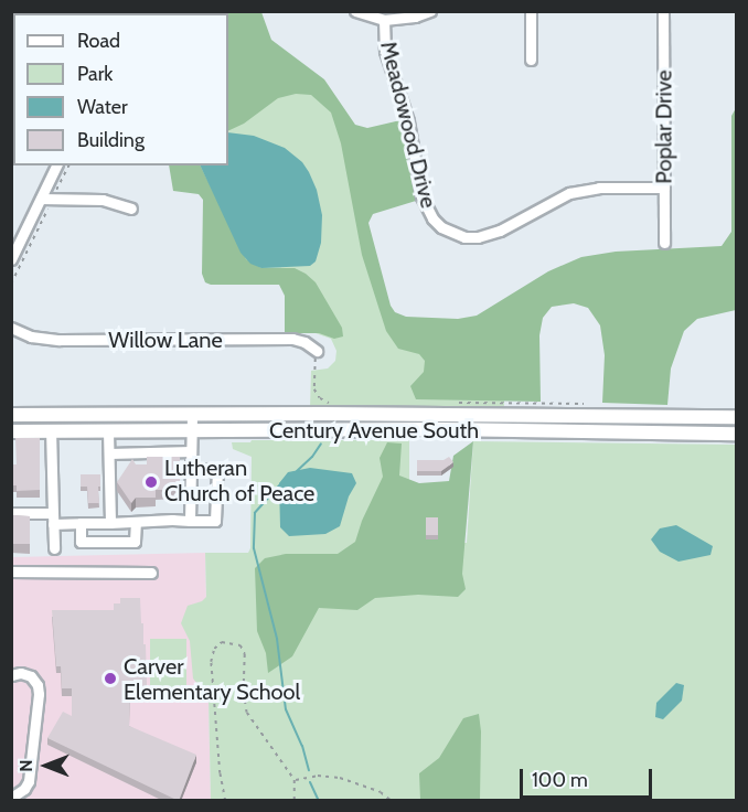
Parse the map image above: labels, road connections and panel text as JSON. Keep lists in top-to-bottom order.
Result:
{
  "streets": {
    "main road": ["Century Avenue South"],
    "street": ["Meadowood Drive", "Poplar Drive", "Willow Lane"]
  },
  "crossings": [
    ["Meadowood Drive", "Poplar Drive"]
  ],
  "places": ["Lutheran Church of Peace", "Carver Elementary School"],
  "legend": [
    "Road",
    "Park",
    "Water",
    "Building"
  ],
  "scale_bar": "100 m",
  "north": "left"
}
